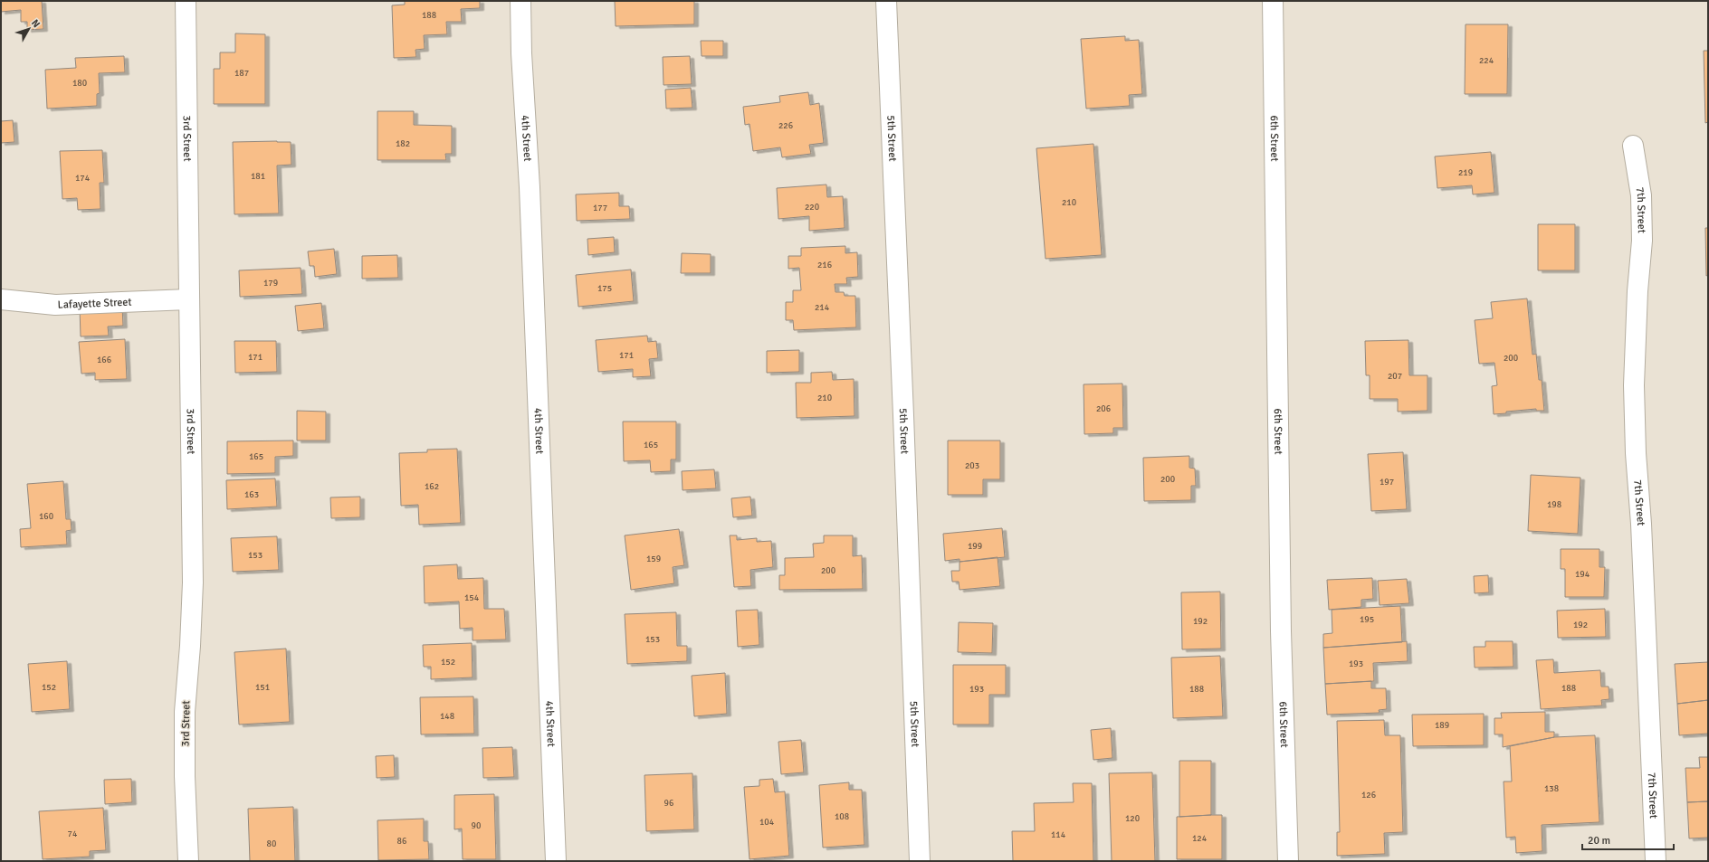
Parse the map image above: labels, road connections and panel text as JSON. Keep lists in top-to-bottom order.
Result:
{
  "streets": {
    "street": [
      "3rd Street",
      "4th Street",
      "5th Street",
      "6th Street",
      "7th Street",
      "Lafayette Street"
    ]
  },
  "crossings": [
    ["3rd Street", "Lafayette Street"]
  ],
  "house_numbers": [
    "188",
    "224",
    "187",
    "180",
    "226",
    "182",
    "219",
    "181",
    "174",
    "210",
    "220",
    "177",
    "216",
    "179",
    "175",
    "214",
    "171",
    "171",
    "200",
    "166",
    "207",
    "210",
    "206",
    "165",
    "165",
    "203",
    "200",
    "197",
    "162",
    "163",
    "198",
    "160",
    "199",
    "153",
    "159",
    "200",
    "194",
    "154",
    "195",
    "192",
    "192",
    "153",
    "152",
    "193",
    "152",
    "151",
    "188",
    "193",
    "188",
    "148",
    "189",
    "138",
    "126",
    "96",
    "108",
    "120",
    "104",
    "90",
    "74",
    "114",
    "124",
    "86",
    "80"
  ],
  "scale_bar": "20 m",
  "north": "top right"
}
